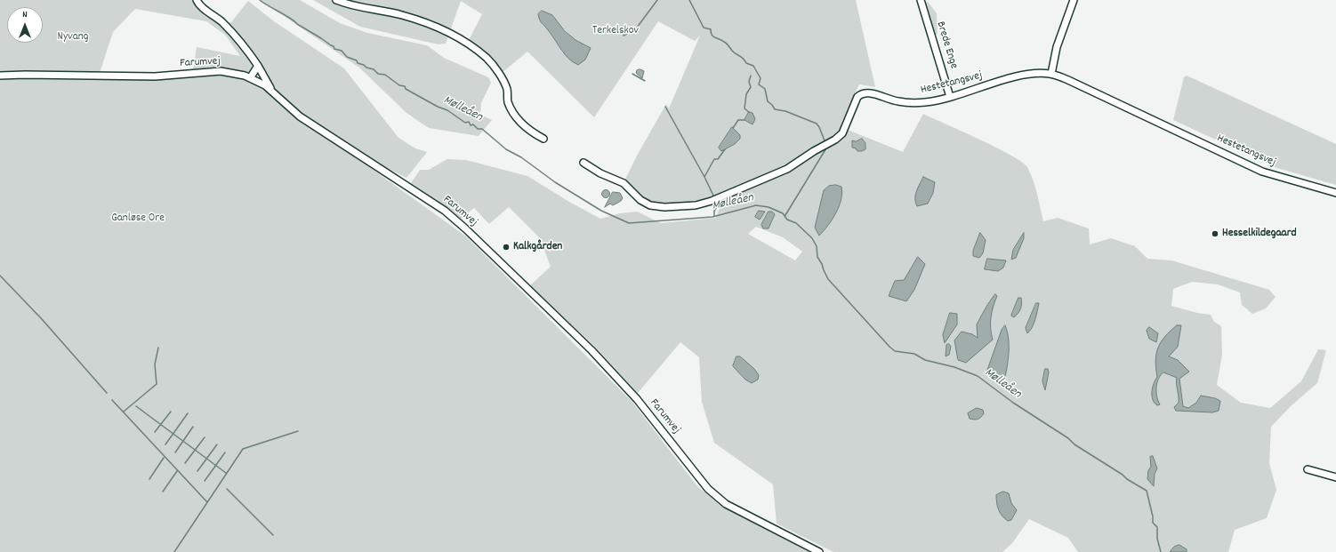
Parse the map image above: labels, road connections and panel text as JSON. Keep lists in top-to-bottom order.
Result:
{
  "streets": {
    "street": ["Brede Enge", "Farumvej", "Hestetangsvej"]
  },
  "crossings": [
    ["Brede Enge", "Hestetangsvej"]
  ],
  "water": ["Mølleåen"],
  "parks": ["Terkelskov", "Nyvang", "Ganløse Ore"],
  "places": ["Hesselkildegaard", "Kalkgården"],
  "north": "top"
}
